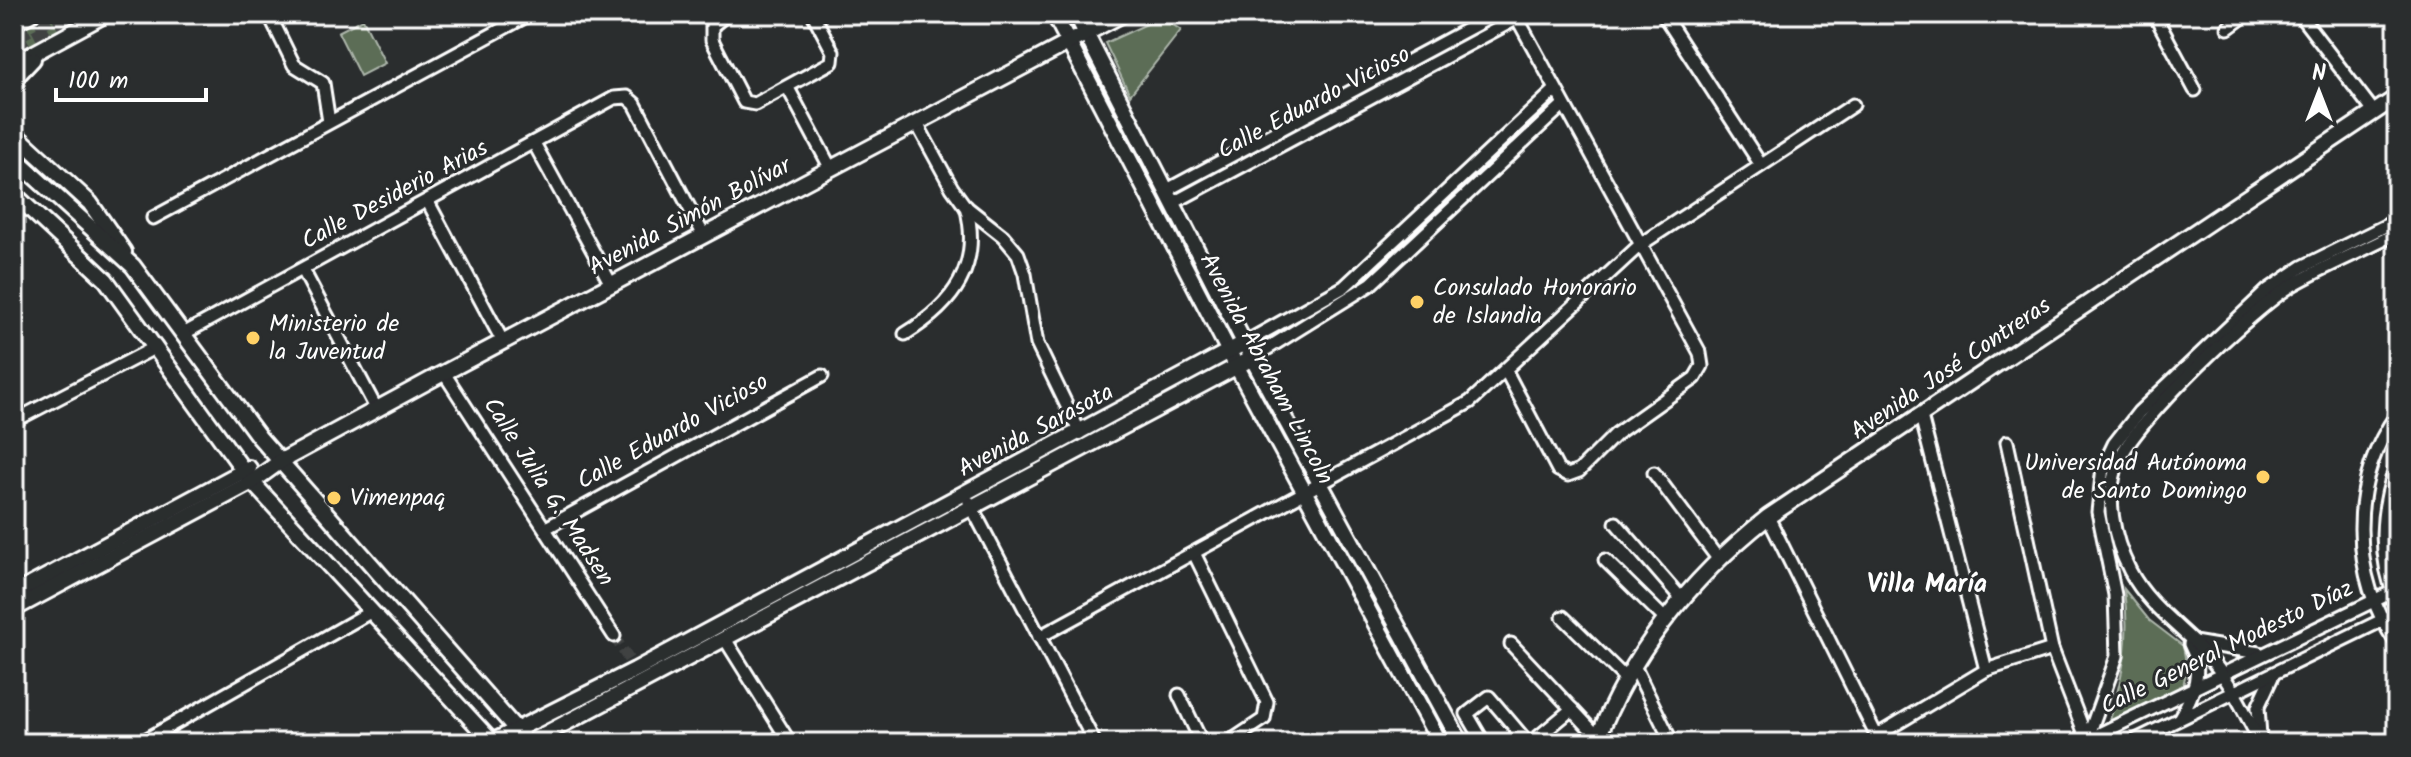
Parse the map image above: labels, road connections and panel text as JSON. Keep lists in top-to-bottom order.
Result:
{
  "streets": {
    "main road": [
      "Avenida Simón Bolívar",
      "Avenida Abraham Lincoln",
      "Avenida José Contreras",
      "Avenida Sarasota"
    ],
    "street": [
      "Calle Eduardo Vicioso",
      "Calle Desiderio Arias",
      "Calle Julia G. Madsen",
      "Calle General Modesto Díaz"
    ]
  },
  "crossings": [
    ["Calle Eduardo Vicioso", "Avenida Abraham Lincoln"],
    ["Calle Eduardo Vicioso", "Calle Julia G. Madsen"],
    ["Calle Desiderio Arias", "Avenida Simón Bolívar"],
    ["Avenida Simón Bolívar", "Avenida Abraham Lincoln"],
    ["Avenida Simón Bolívar", "Calle Julia G. Madsen"],
    ["Avenida Abraham Lincoln", "Avenida Sarasota"]
  ],
  "districts": ["Villa María"],
  "places": [
    "Consulado Honorario de Islandia",
    "Ministerio de la Juventud",
    "Universidad Autónoma de Santo Domingo",
    "Vimenpaq"
  ],
  "scale_bar": "100 m",
  "north": "top"
}
